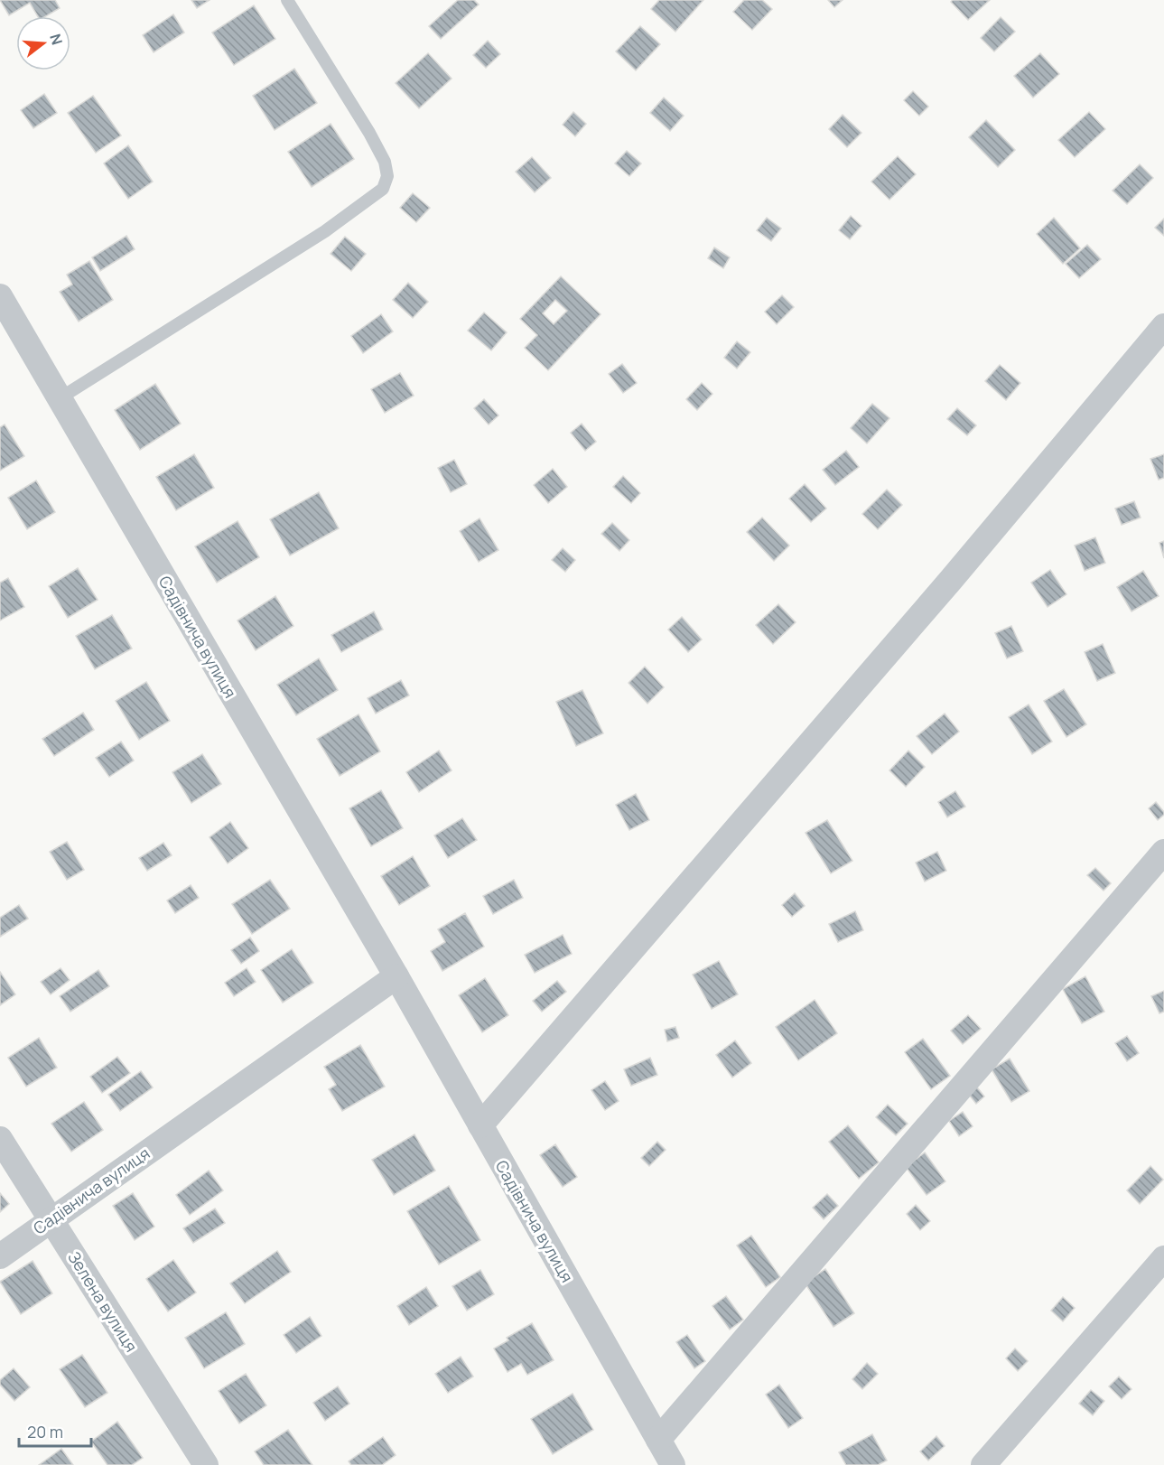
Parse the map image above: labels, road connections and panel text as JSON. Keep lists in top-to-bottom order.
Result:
{
  "streets": {
    "street": ["Садівнича вулиця", "Зелена вулиця"]
  },
  "crossings": [
    ["Садівнича вулиця", "Зелена вулиця"]
  ],
  "scale_bar": "20 m",
  "north": "right"
}
